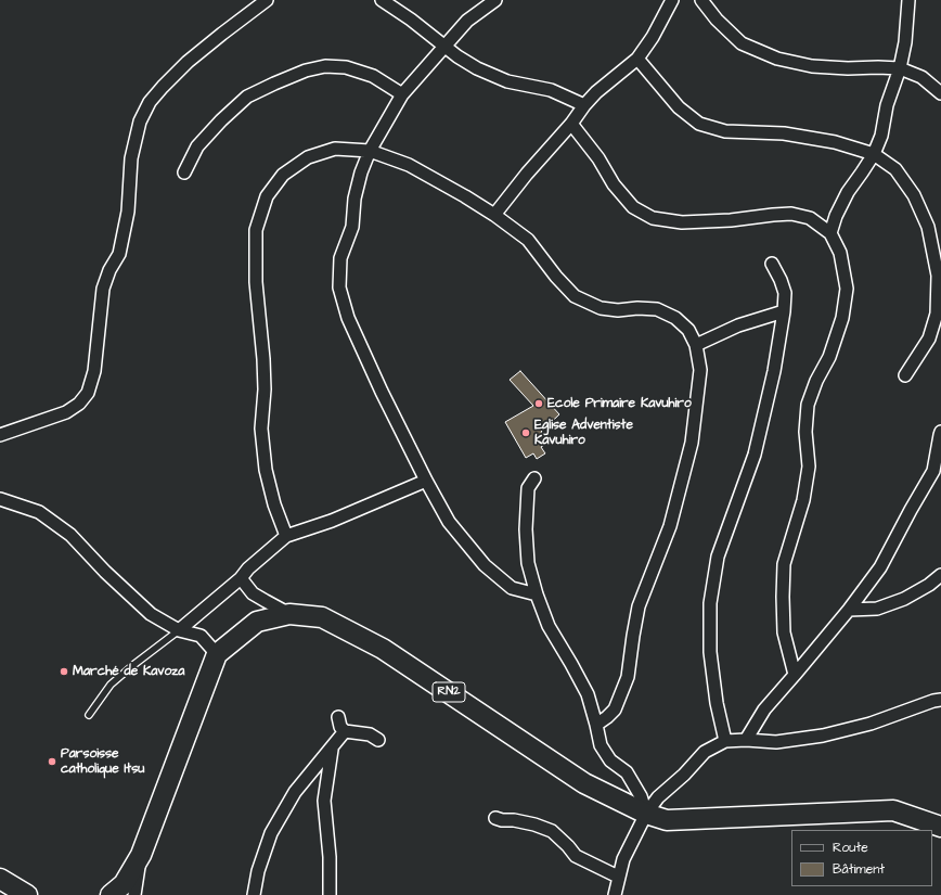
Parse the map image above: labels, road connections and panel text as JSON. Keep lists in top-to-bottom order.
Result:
{
  "streets": {
    "highway": ["RN2"]
  },
  "places": [
    "Ecole Primaire Kavuhiro",
    "Eglise Adventiste Kavuhiro",
    "Marché de Kavoza",
    "Parsoisse catholique Itsu"
  ],
  "legend": ["Route", "Bâtiment"]
}
